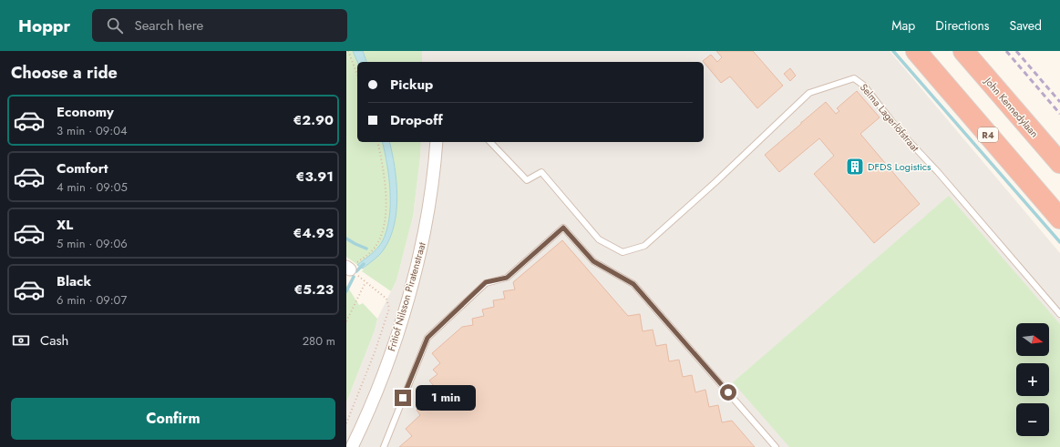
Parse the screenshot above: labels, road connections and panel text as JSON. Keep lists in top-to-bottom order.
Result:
{
  "streets": {
    "highway": ["John Kennedylaan", "R4"],
    "street": ["Fritiof Nilsson Piratenstraat"],
    "lane": ["Selma Lagerlöfstraat"]
  },
  "places": {
    "building": ["DFDS Logistics"]
  },
  "north": "right",
  "page": {
    "header": "Hoppr",
    "search": "Search here",
    "nav": ["Map", "Directions", "Saved"],
    "heading": "Choose a ride",
    "banner": ["Pickup", "Drop-off"],
    "list": [
      {
        "name": "Economy",
        "note": "3 min · 09:04",
        "value": "€2.90"
      },
      {
        "name": "Comfort",
        "note": "4 min · 09:05",
        "value": "€3.91"
      },
      {
        "name": "XL",
        "note": "5 min · 09:06",
        "value": "€4.93"
      },
      {
        "name": "Black",
        "note": "6 min · 09:07",
        "value": "€5.23"
      }
    ],
    "pay": ["Cash", "280 m"],
    "map_buttons": ["+", "−"],
    "bubble": "1 min",
    "buttons": "Confirm"
  }
}
